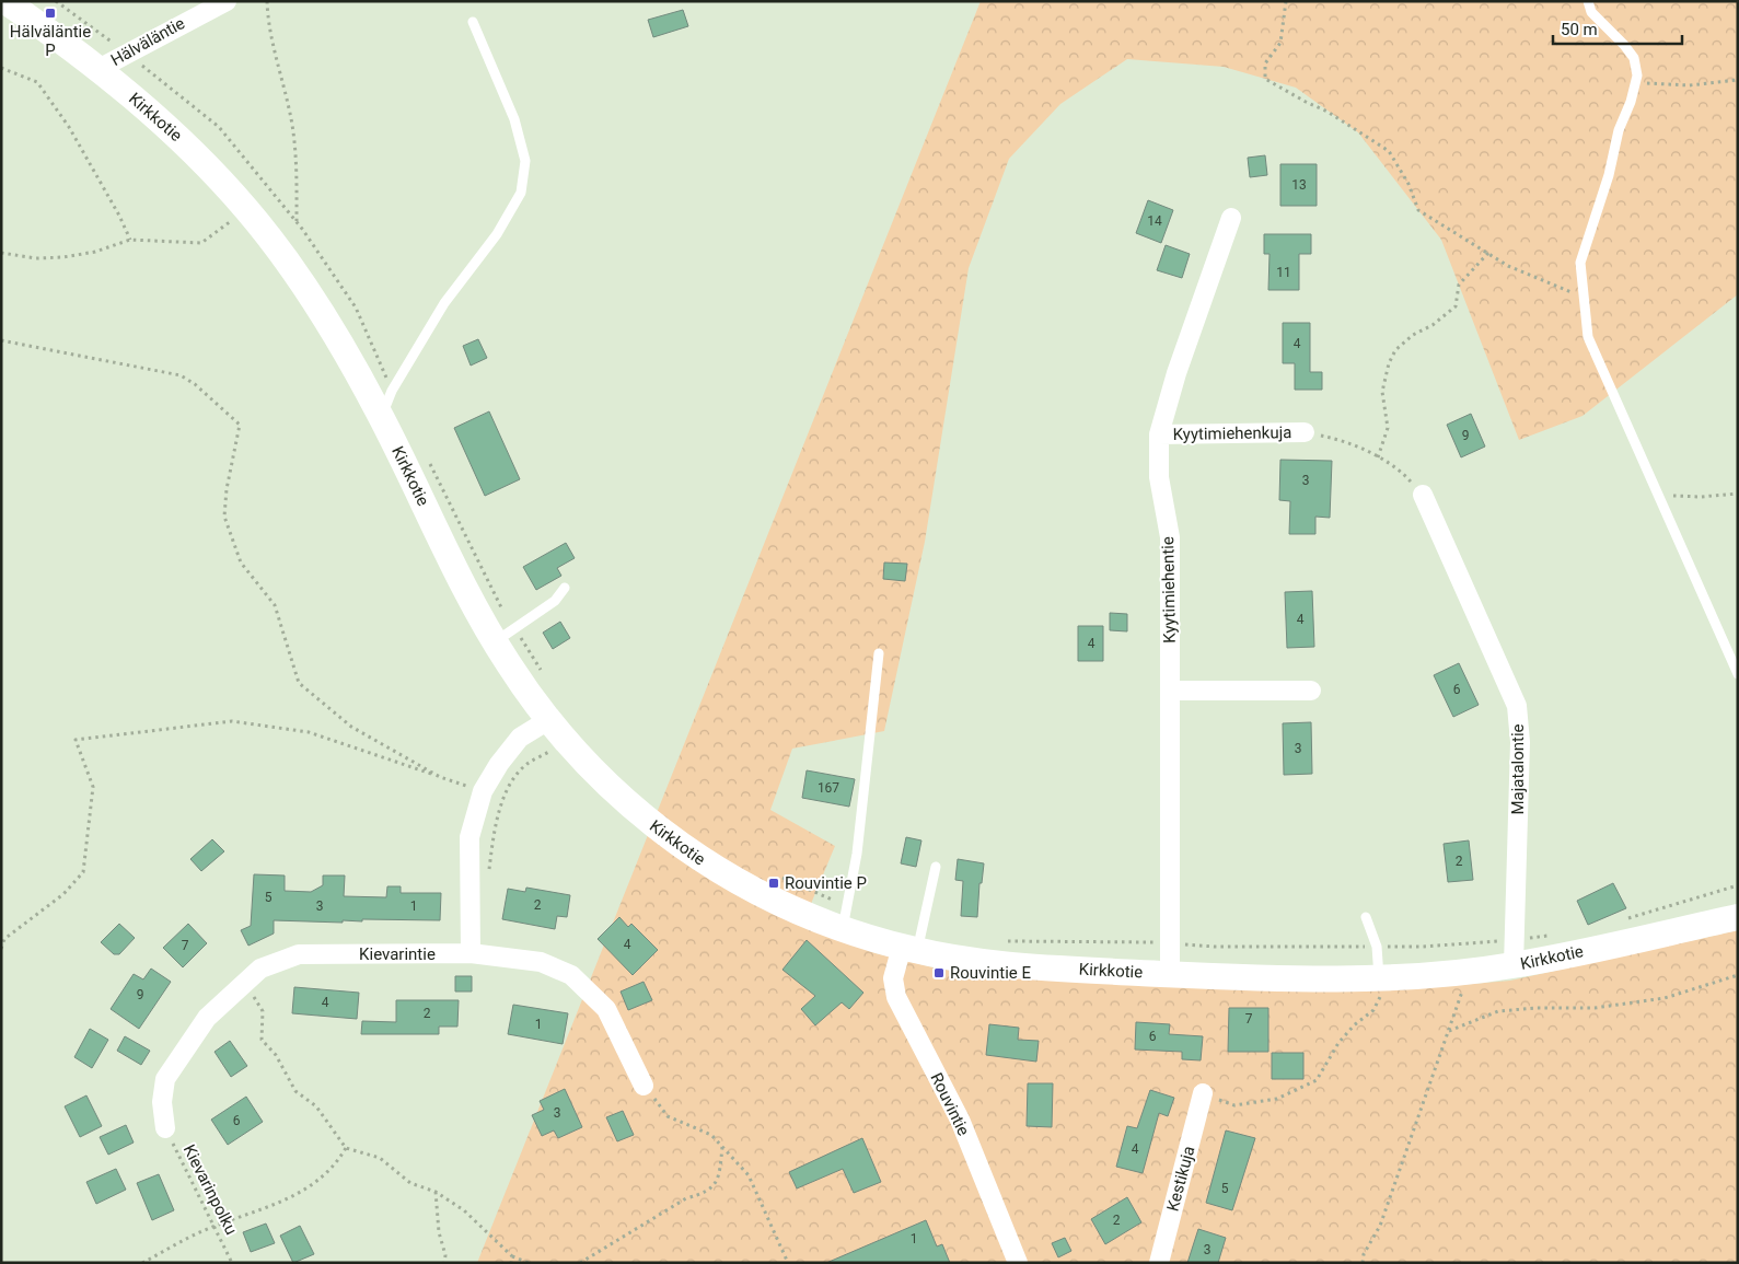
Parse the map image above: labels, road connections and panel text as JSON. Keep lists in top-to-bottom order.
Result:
{
  "streets": {
    "street": [
      "Hälväläntie",
      "Kirkkotie",
      "Kyytimiehenkuja",
      "Kyytimiehentie",
      "Majatalontie",
      "Kievarintie",
      "Rouvintie",
      "Kestikuja"
    ],
    "path": ["Kievarinpolku"]
  },
  "crossings": [
    ["Hälväläntie", "Kirkkotie"],
    ["Kirkkotie", "Kyytimiehentie"],
    ["Kirkkotie", "Majatalontie"],
    ["Kirkkotie", "Rouvintie"],
    ["Kyytimiehenkuja", "Kyytimiehentie"],
    ["Kievarintie", "Kievarinpolku"]
  ],
  "places": {
    "transit": ["Hälväläntie P", "Rouvintie P", "Rouvintie E"]
  },
  "house_numbers": [
    "13",
    "14",
    "11",
    "4",
    "9",
    "3",
    "4",
    "4",
    "6",
    "3",
    "167",
    "2",
    "5",
    "2",
    "3",
    "1",
    "4",
    "7",
    "9",
    "4",
    "2",
    "7",
    "1",
    "6",
    "3",
    "6",
    "4",
    "5",
    "2",
    "1",
    "3"
  ],
  "scale_bar": "50 m"
}
